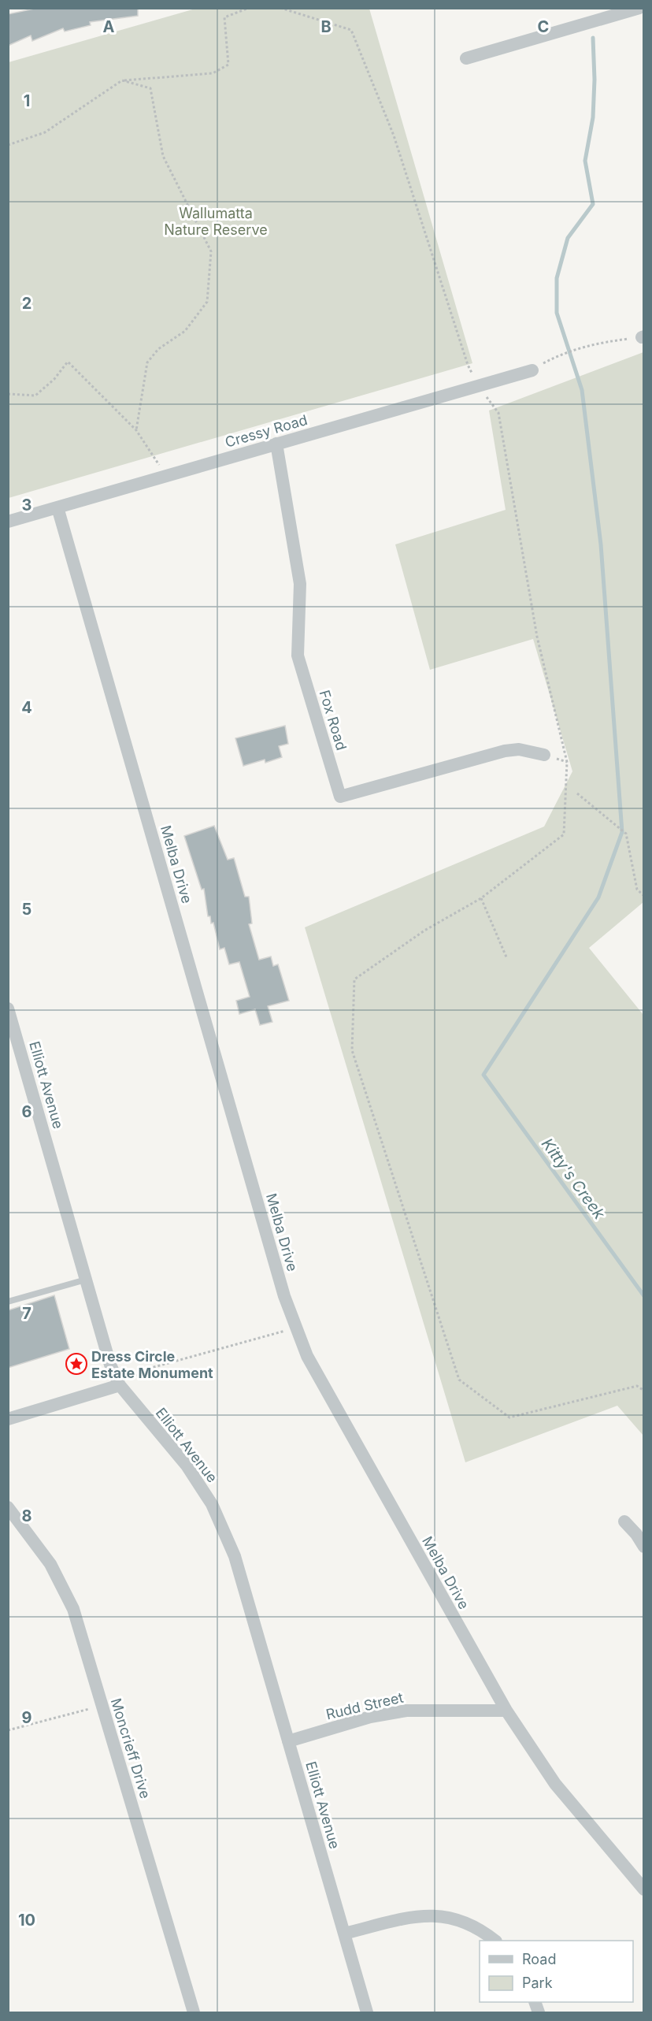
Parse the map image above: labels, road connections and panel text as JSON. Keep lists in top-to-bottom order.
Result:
{
  "streets": {
    "street": [
      "Cressy Road",
      "Fox Road",
      "Melba Drive",
      "Elliott Avenue",
      "Rudd Street",
      "Moncrieff Drive"
    ]
  },
  "crossings": [
    ["Cressy Road", "Fox Road"],
    ["Cressy Road", "Melba Drive"],
    ["Melba Drive", "Rudd Street"],
    ["Elliott Avenue", "Rudd Street"]
  ],
  "water": ["Kitty's Creek"],
  "parks": ["Wallumatta Nature Reserve"],
  "places": {
    "place": ["Dress Circle Estate Monument"]
  },
  "legend": ["Road", "Park"],
  "grid": {
    "columns": ["A", "B", "C"],
    "rows": [
      "1",
      "2",
      "3",
      "4",
      "5",
      "6",
      "7",
      "8",
      "9",
      "10"
    ]
  }
}
